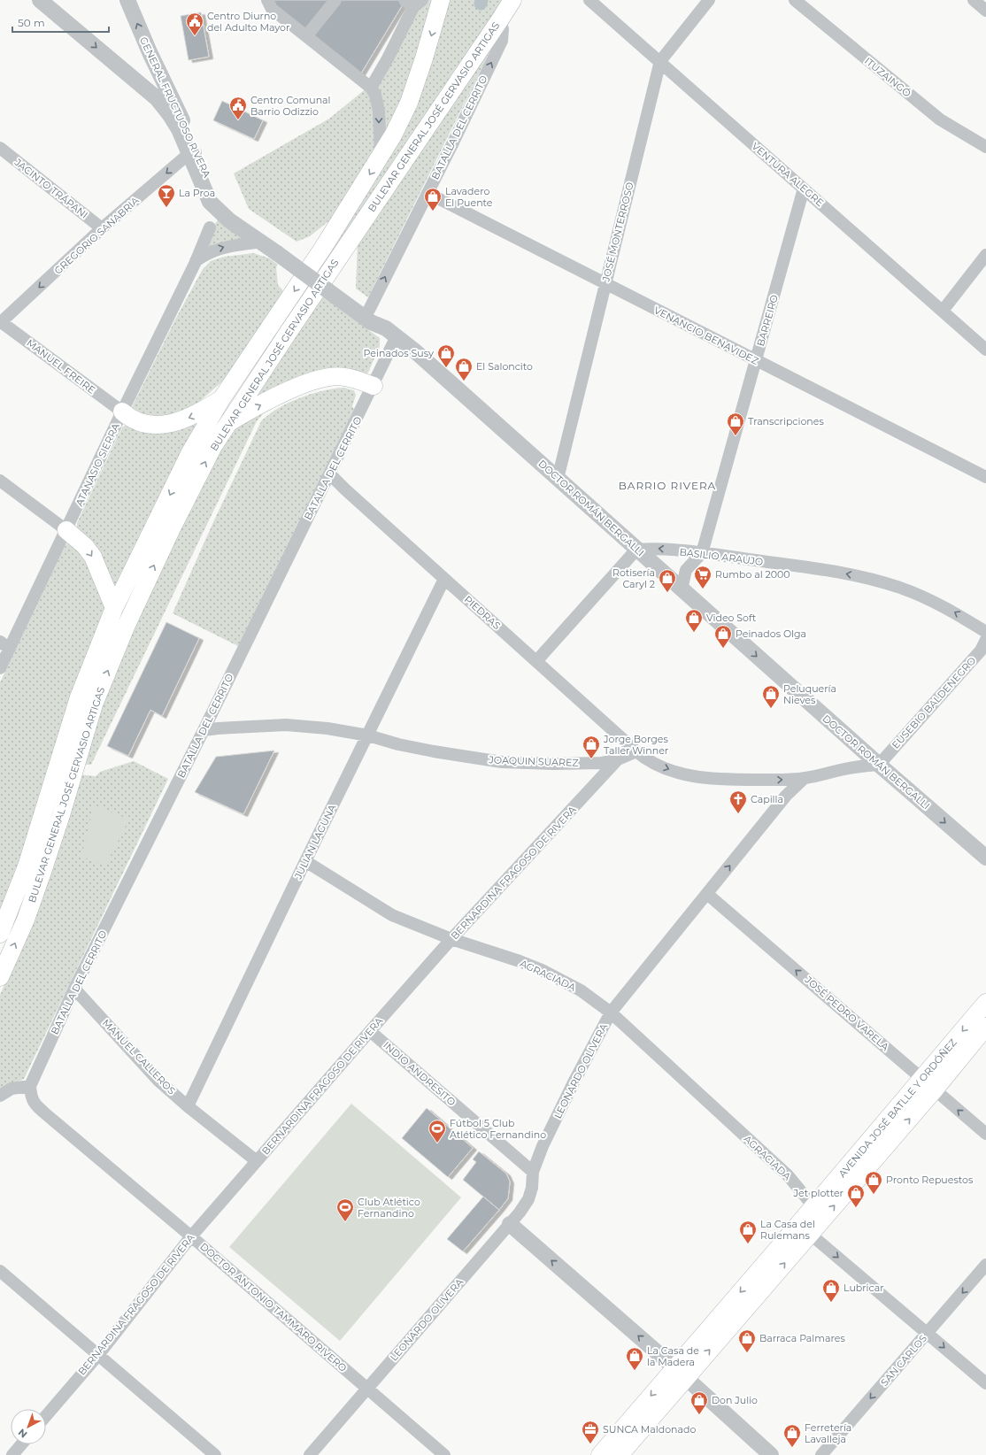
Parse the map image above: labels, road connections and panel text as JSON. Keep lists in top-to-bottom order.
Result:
{
  "streets": {
    "main road": ["BULEVAR GENERAL JOSÉ GERVASIO ARTIGAS", "AVENIDA JOSÉ BATLLE Y ORDÓÑEZ"],
    "street": [
      "ITUZAINGÓ",
      "GENERAL FRUCTUOSO RIVERA",
      "BATALLA DEL CERRITO",
      "VENTURA ALEGRE",
      "JACINTO TRÁPANI",
      "JOSÉ MONTERROSO",
      "GREGORIO SANABRIA",
      "BARREIRO",
      "VENANCIO BENAVIDEZ",
      "MANUEL FREIRE",
      "ATANASIO SIERRA",
      "DOCTOR ROMÁN BERGALLI",
      "BASILIO ARAUJO",
      "PIEDRAS",
      "EUSEBIO BALDENEGRO",
      "JOAQUIN SUAREZ",
      "JULIAN LAGUNA",
      "BERNARDINA FRAGOSO DE RIVERA",
      "AGRACIADA",
      "JOSÉ PEDRO VARELA",
      "MANUEL CALLEROS",
      "LEONARDO OLIVERA",
      "INDIO ANDRESITO",
      "DOCTOR ANTONIO TAMMARO RIVERO",
      "SAN CARLOS"
    ]
  },
  "crossings": [
    ["GENERAL FRUCTUOSO RIVERA", "GREGORIO SANABRIA"],
    ["GENERAL FRUCTUOSO RIVERA", "DOCTOR ROMÁN BERGALLI"],
    ["BULEVAR GENERAL JOSÉ GERVASIO ARTIGAS", "BATALLA DEL CERRITO"],
    ["BATALLA DEL CERRITO", "VENANCIO BENAVIDEZ"],
    ["BATALLA DEL CERRITO", "DOCTOR ROMÁN BERGALLI"],
    ["BATALLA DEL CERRITO", "PIEDRAS"],
    ["BATALLA DEL CERRITO", "JOAQUIN SUAREZ"],
    ["BATALLA DEL CERRITO", "MANUEL CALLEROS"],
    ["BATALLA DEL CERRITO", "DOCTOR ANTONIO TAMMARO RIVERO"],
    ["VENTURA ALEGRE", "JOSÉ MONTERROSO"],
    ["VENTURA ALEGRE", "BARREIRO"],
    ["JACINTO TRÁPANI", "GREGORIO SANABRIA"],
    ["JOSÉ MONTERROSO", "VENANCIO BENAVIDEZ"],
    ["JOSÉ MONTERROSO", "DOCTOR ROMÁN BERGALLI"],
    ["GREGORIO SANABRIA", "MANUEL FREIRE"],
    ["BARREIRO", "VENANCIO BENAVIDEZ"],
    ["BARREIRO", "DOCTOR ROMÁN BERGALLI"],
    ["BARREIRO", "BASILIO ARAUJO"],
    ["MANUEL FREIRE", "ATANASIO SIERRA"],
    ["DOCTOR ROMÁN BERGALLI", "BASILIO ARAUJO"],
    ["DOCTOR ROMÁN BERGALLI", "EUSEBIO BALDENEGRO"],
    ["PIEDRAS", "JOAQUIN SUAREZ"],
    ["PIEDRAS", "JULIAN LAGUNA"],
    ["JOAQUIN SUAREZ", "JULIAN LAGUNA"],
    ["JOAQUIN SUAREZ", "BERNARDINA FRAGOSO DE RIVERA"],
    ["JULIAN LAGUNA", "AGRACIADA"],
    ["JULIAN LAGUNA", "MANUEL CALLEROS"],
    ["BERNARDINA FRAGOSO DE RIVERA", "AGRACIADA"],
    ["BERNARDINA FRAGOSO DE RIVERA", "MANUEL CALLEROS"],
    ["BERNARDINA FRAGOSO DE RIVERA", "INDIO ANDRESITO"],
    ["BERNARDINA FRAGOSO DE RIVERA", "DOCTOR ANTONIO TAMMARO RIVERO"],
    ["AGRACIADA", "LEONARDO OLIVERA"],
    ["AGRACIADA", "AVENIDA JOSÉ BATLLE Y ORDÓÑEZ"],
    ["JOSÉ PEDRO VARELA", "LEONARDO OLIVERA"],
    ["JOSÉ PEDRO VARELA", "AVENIDA JOSÉ BATLLE Y ORDÓÑEZ"],
    ["LEONARDO OLIVERA", "INDIO ANDRESITO"],
    ["LEONARDO OLIVERA", "DOCTOR ANTONIO TAMMARO RIVERO"]
  ],
  "one_way": [
    "GREGORIO SANABRIA",
    "DOCTOR ROMÁN BERGALLI",
    "BASILIO ARAUJO",
    "JOSÉ PEDRO VARELA",
    "SAN CARLOS"
  ],
  "districts": ["BARRIO RIVERA"],
  "places": {
    "public building": ["Centro Diurno del Adulto Mayor", "Centro Comunal Barrio Odizzio"],
    "bar": ["La Proa"],
    "shop": [
      "Lavadero El Puente",
      "Peinados Susy",
      "El Saloncito",
      "Transcripciones",
      "Rotisería Caryl 2",
      "Video Soft",
      "Peinados Olga",
      "Peluquería Nieves",
      "Jorge Borges Taller Winner",
      "Pronto Repuestos",
      "Jet plotter",
      "La Casa del Rulemans",
      "Lubricar",
      "Barraca Palmares",
      "La Casa de la Madera",
      "Don Julio",
      "Ferretería Lavalleja"
    ],
    "supermarket": ["Rumbo al 2000"],
    "church": ["Capilla"],
    "sports": ["Fútbol 5 Club Atlético Fernandino", "Club Atlético Fernandino"],
    "office": ["SUNCA Maldonado"]
  },
  "scale_bar": "50 m",
  "north": "bottom left"
}
